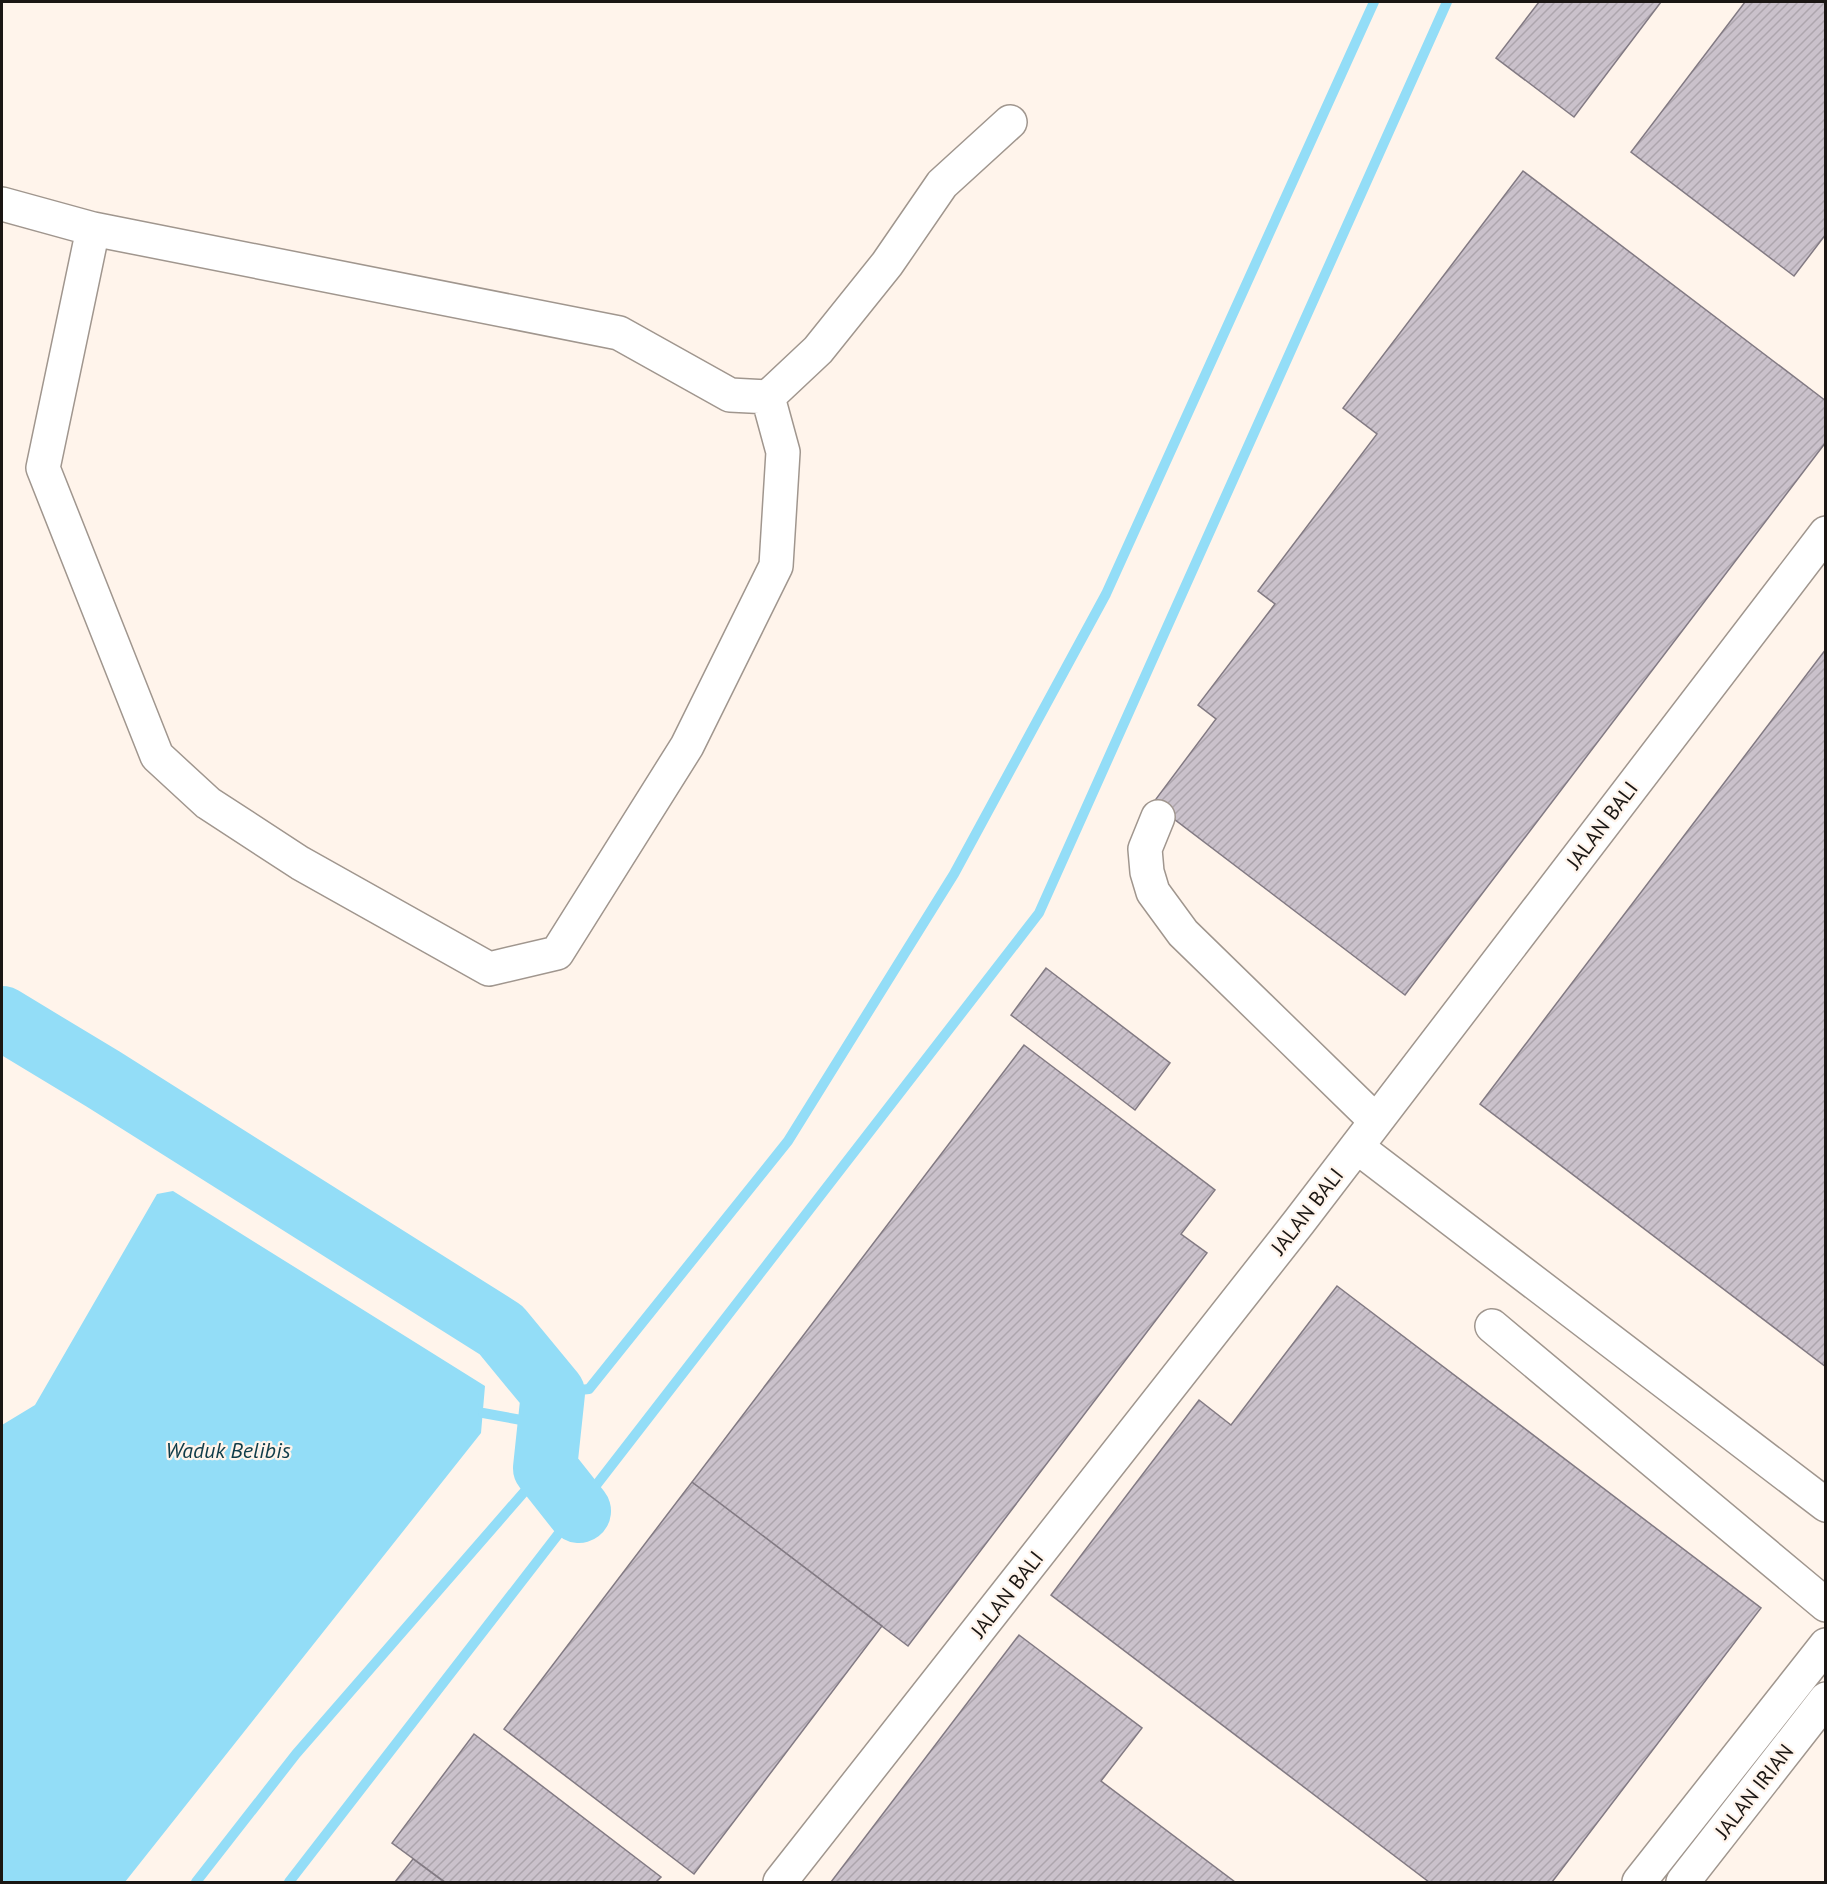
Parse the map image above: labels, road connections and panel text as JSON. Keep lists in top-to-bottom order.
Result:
{
  "streets": {
    "lane": ["JALAN BALI", "JALAN IRIAN"]
  },
  "water": ["Waduk Belibis"]
}
